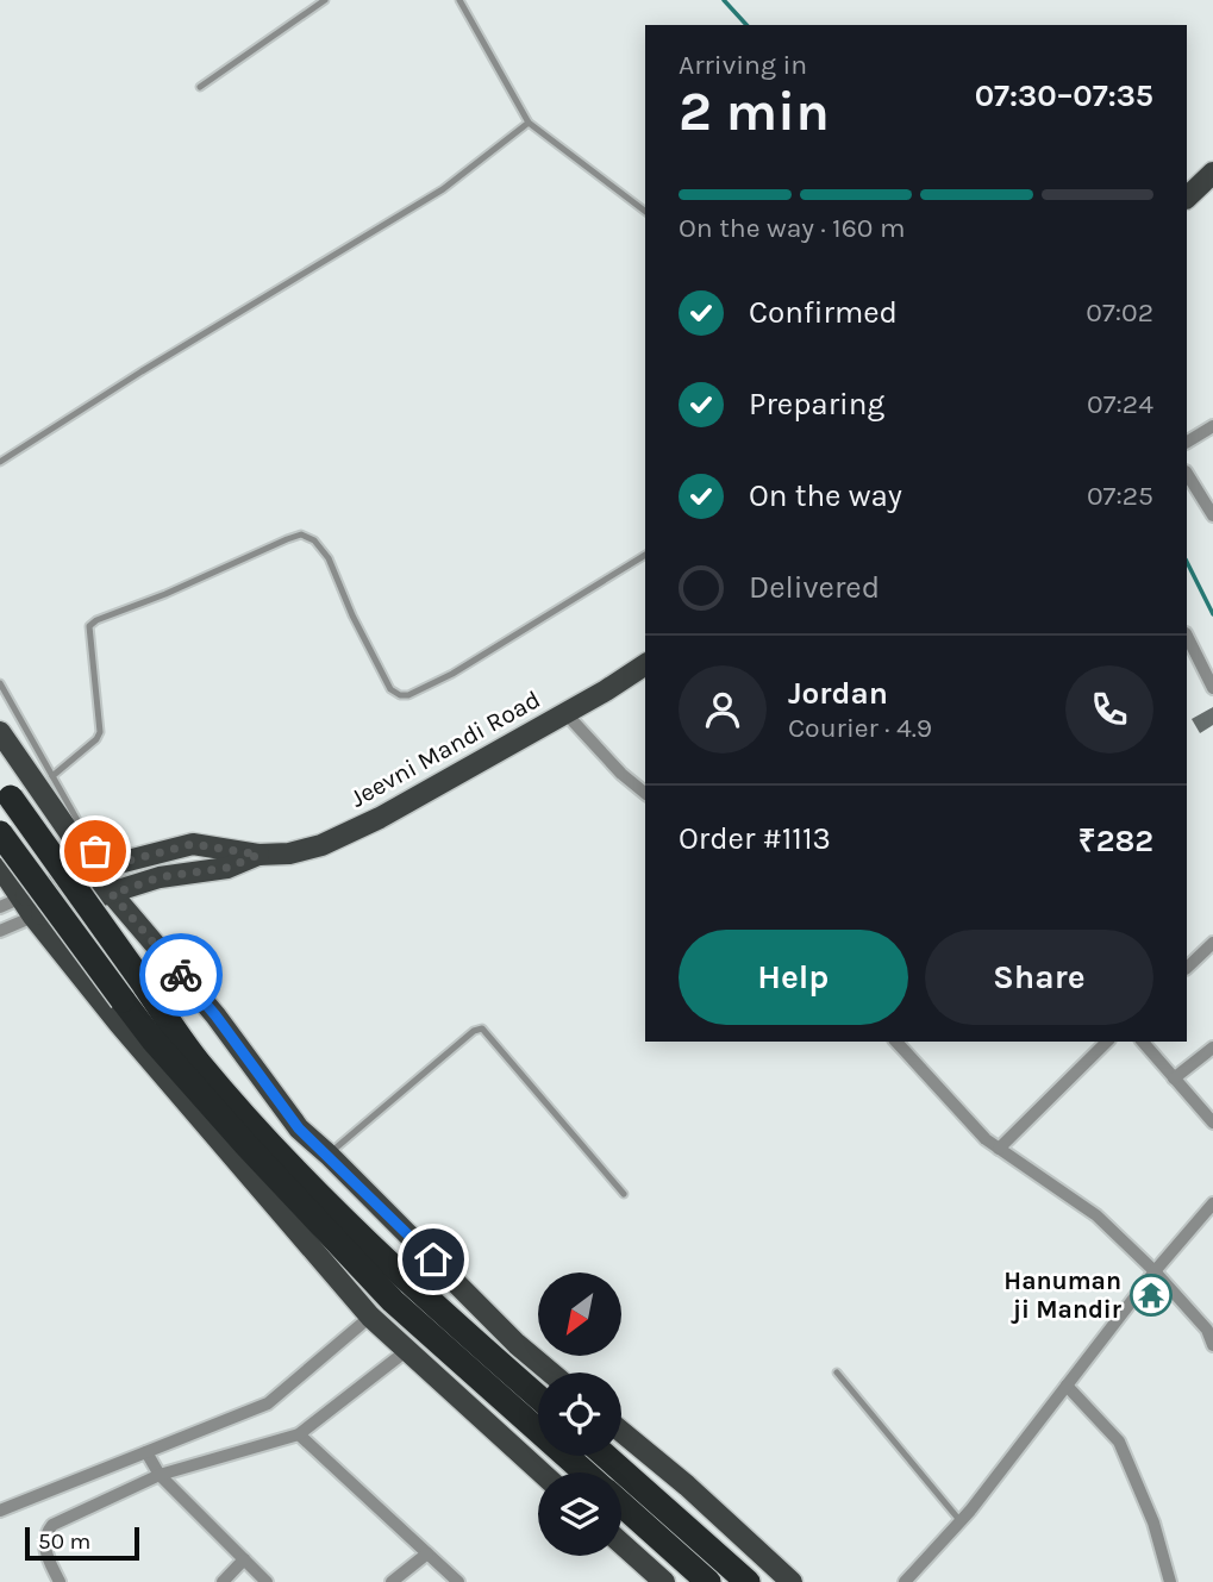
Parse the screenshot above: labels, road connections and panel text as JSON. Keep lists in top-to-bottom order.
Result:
{
  "streets": {
    "main road": ["Jeevni Mandi Road"]
  },
  "places": {
    "temple": ["Hanuman ji Mandir"]
  },
  "scale_bar": "50 m",
  "north": "bottom left",
  "page": {
    "heading": ["2 min", "Arriving in", "07:30–07:35"],
    "panel": [
      "Jordan",
      "Courier · 4.9",
      "Order #1113",
      "₹282"
    ],
    "bar": "On the way · 160 m",
    "list": [
      ["Confirmed", "07:02"],
      ["Preparing", "07:24"],
      ["On the way", "07:25"],
      "Delivered"
    ],
    "buttons": ["Help", "Share"],
    "scale": "50 m"
  }
}
